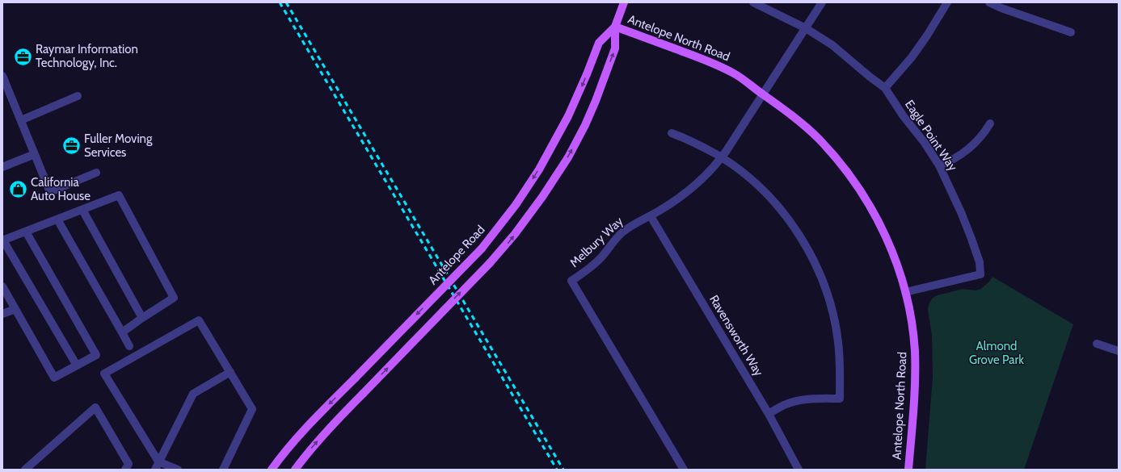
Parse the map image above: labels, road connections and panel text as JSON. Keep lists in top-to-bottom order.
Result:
{
  "streets": {
    "main road": ["Antelope North Road", "Antelope Road"],
    "street": ["Eagle Point Way", "Melbury Way", "Ravensworth Way"]
  },
  "crossings": [
    ["Antelope North Road", "Eagle Point Way"],
    ["Antelope North Road", "Melbury Way"],
    ["Antelope North Road", "Antelope Road"],
    ["Eagle Point Way", "Melbury Way"],
    ["Melbury Way", "Ravensworth Way"]
  ],
  "parks": ["Almond Grove Park"],
  "places": {
    "office": ["Raymar Information Technology, Inc.", "Fuller Moving Services"],
    "shop": ["California Auto House"]
  }
}
